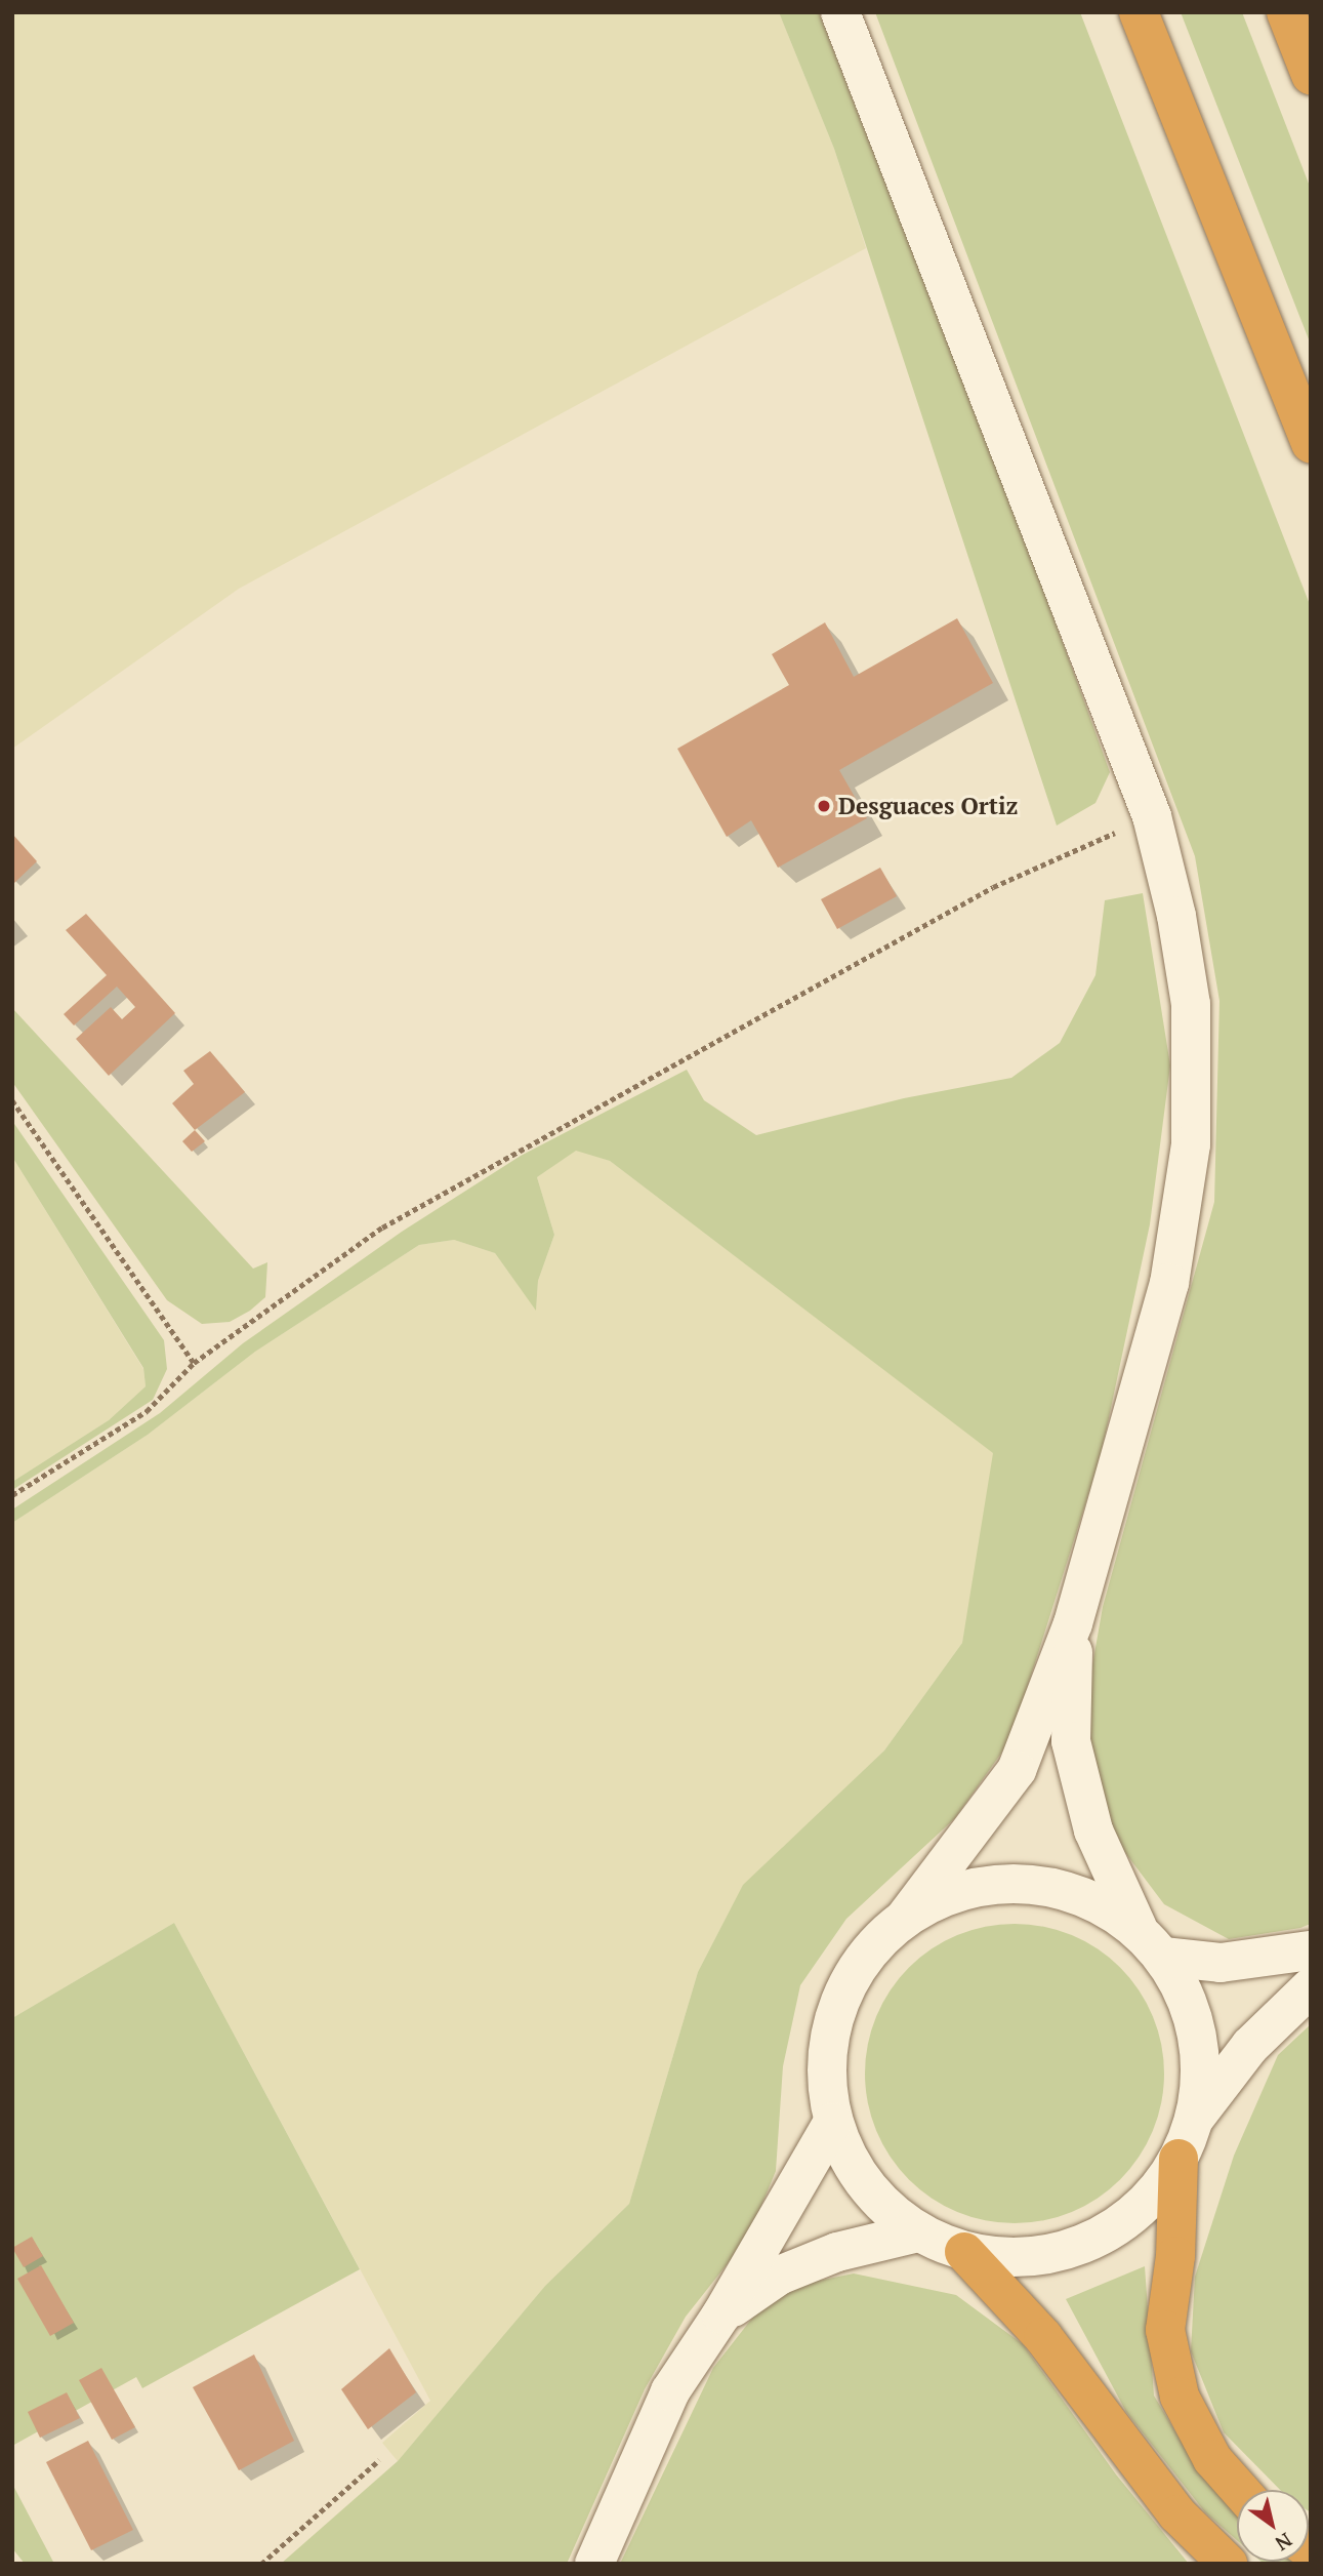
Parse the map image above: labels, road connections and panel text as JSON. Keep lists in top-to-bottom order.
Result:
{
  "places": ["Desguaces Ortiz"],
  "north": "bottom right"
}
